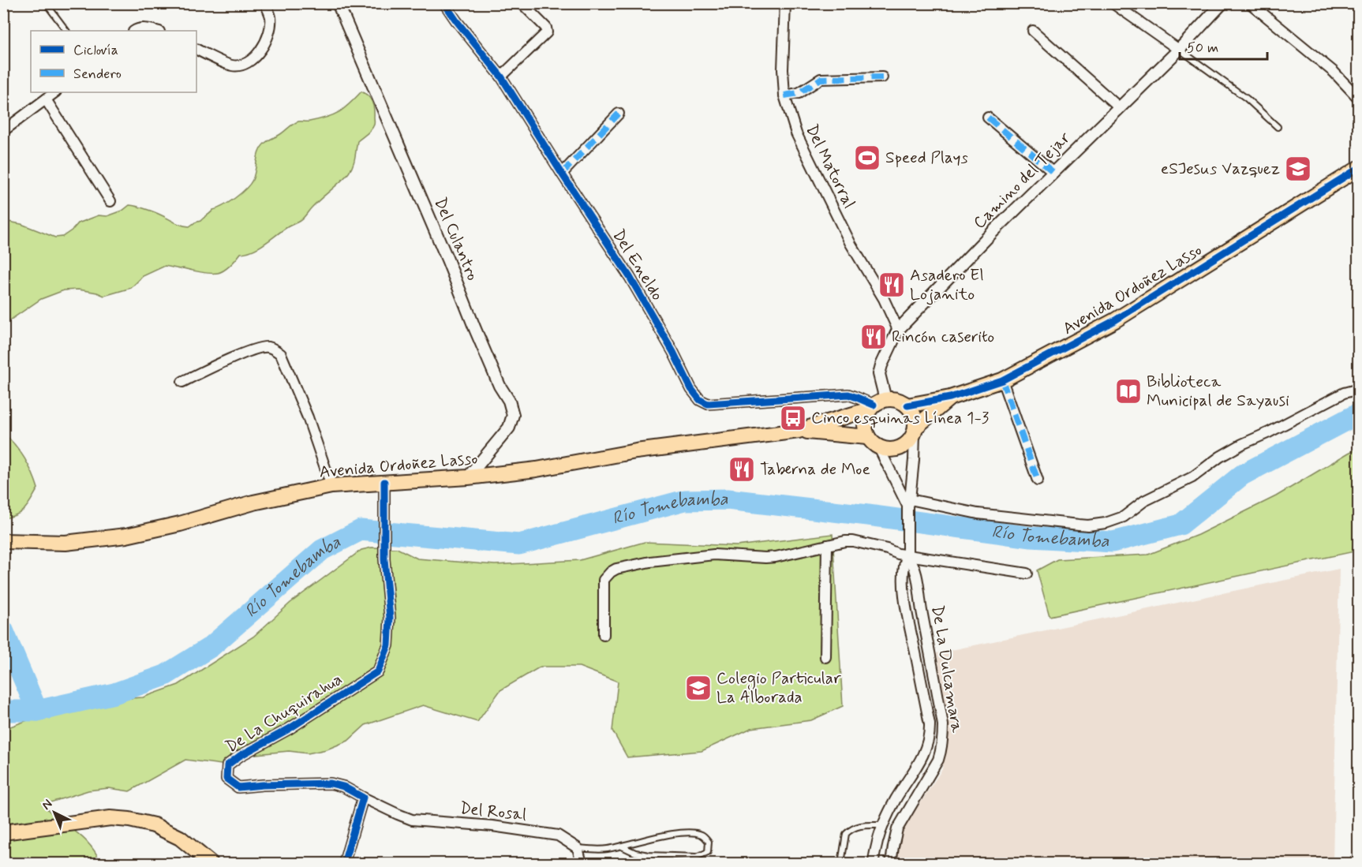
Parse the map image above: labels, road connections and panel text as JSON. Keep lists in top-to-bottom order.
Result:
{
  "streets": {
    "main road": ["Avenida Ordoñez Lasso"],
    "street": [
      "Del Matorral",
      "Camino del Tejar",
      "Del Culantro",
      "Del Eneldo",
      "De La Dulcamara",
      "De La Chuquirahua",
      "Del Rosal"
    ]
  },
  "crossings": [
    ["Del Matorral", "Camino del Tejar"],
    ["Camino del Tejar", "Del Eneldo"],
    ["Camino del Tejar", "Avenida Ordoñez Lasso"],
    ["Camino del Tejar", "De La Dulcamara"],
    ["Del Culantro", "Avenida Ordoñez Lasso"],
    ["Del Eneldo", "Avenida Ordoñez Lasso"],
    ["Del Eneldo", "De La Dulcamara"],
    ["Avenida Ordoñez Lasso", "De La Dulcamara"],
    ["Avenida Ordoñez Lasso", "De La Chuquirahua"],
    ["De La Chuquirahua", "Del Rosal"]
  ],
  "water": ["Río Tomebamba"],
  "places": {
    "sports": ["Speed Plays"],
    "school or university": ["eSJesus Vazquez", "Colegio Particular La Alborada"],
    "restaurant": ["Asadero El Lojanito", "Rincón caserito", "Taberna de Moe"],
    "library": ["Biblioteca Municipal de Sayausi"],
    "bus stop": ["Cinco esquinas Línea 1-3"]
  },
  "legend": ["Ciclovía", "Sendero"],
  "scale_bar": "50 m",
  "north": "top left"
}
